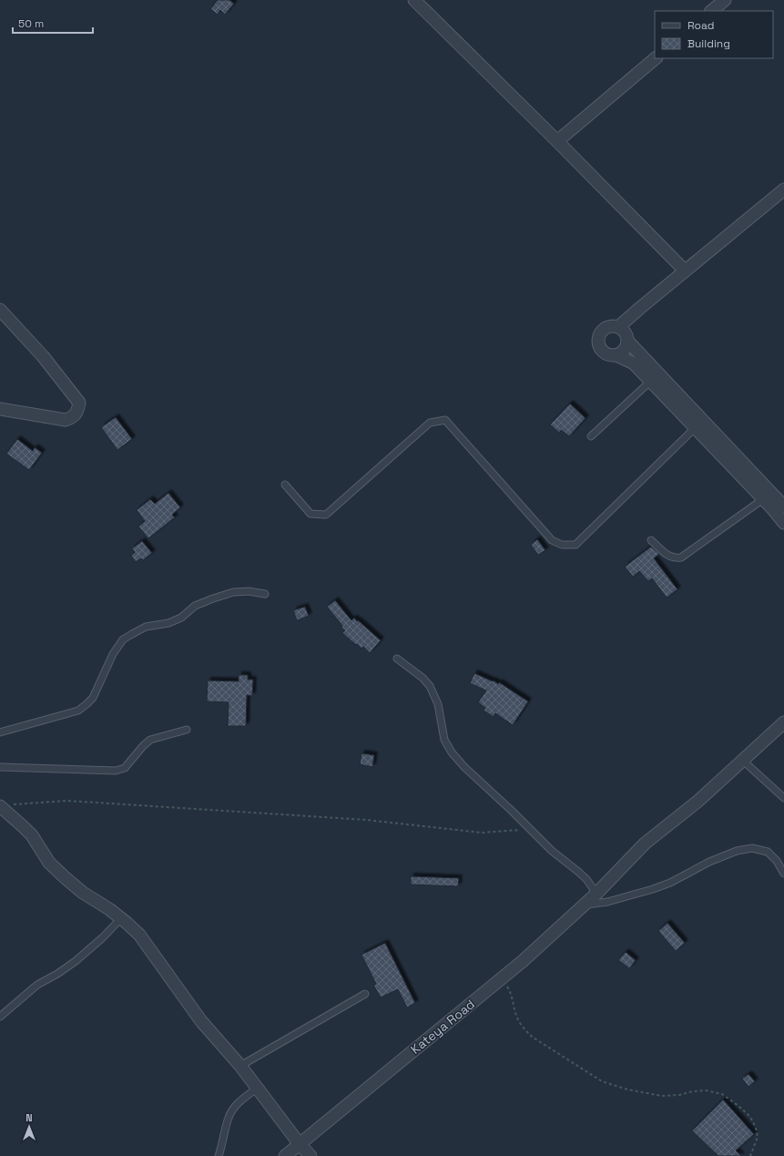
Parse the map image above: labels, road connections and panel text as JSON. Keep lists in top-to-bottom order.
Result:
{
  "streets": {
    "street": ["Kateya Road"]
  },
  "legend": ["Road", "Building"],
  "scale_bar": "50 m",
  "north": "top"
}
